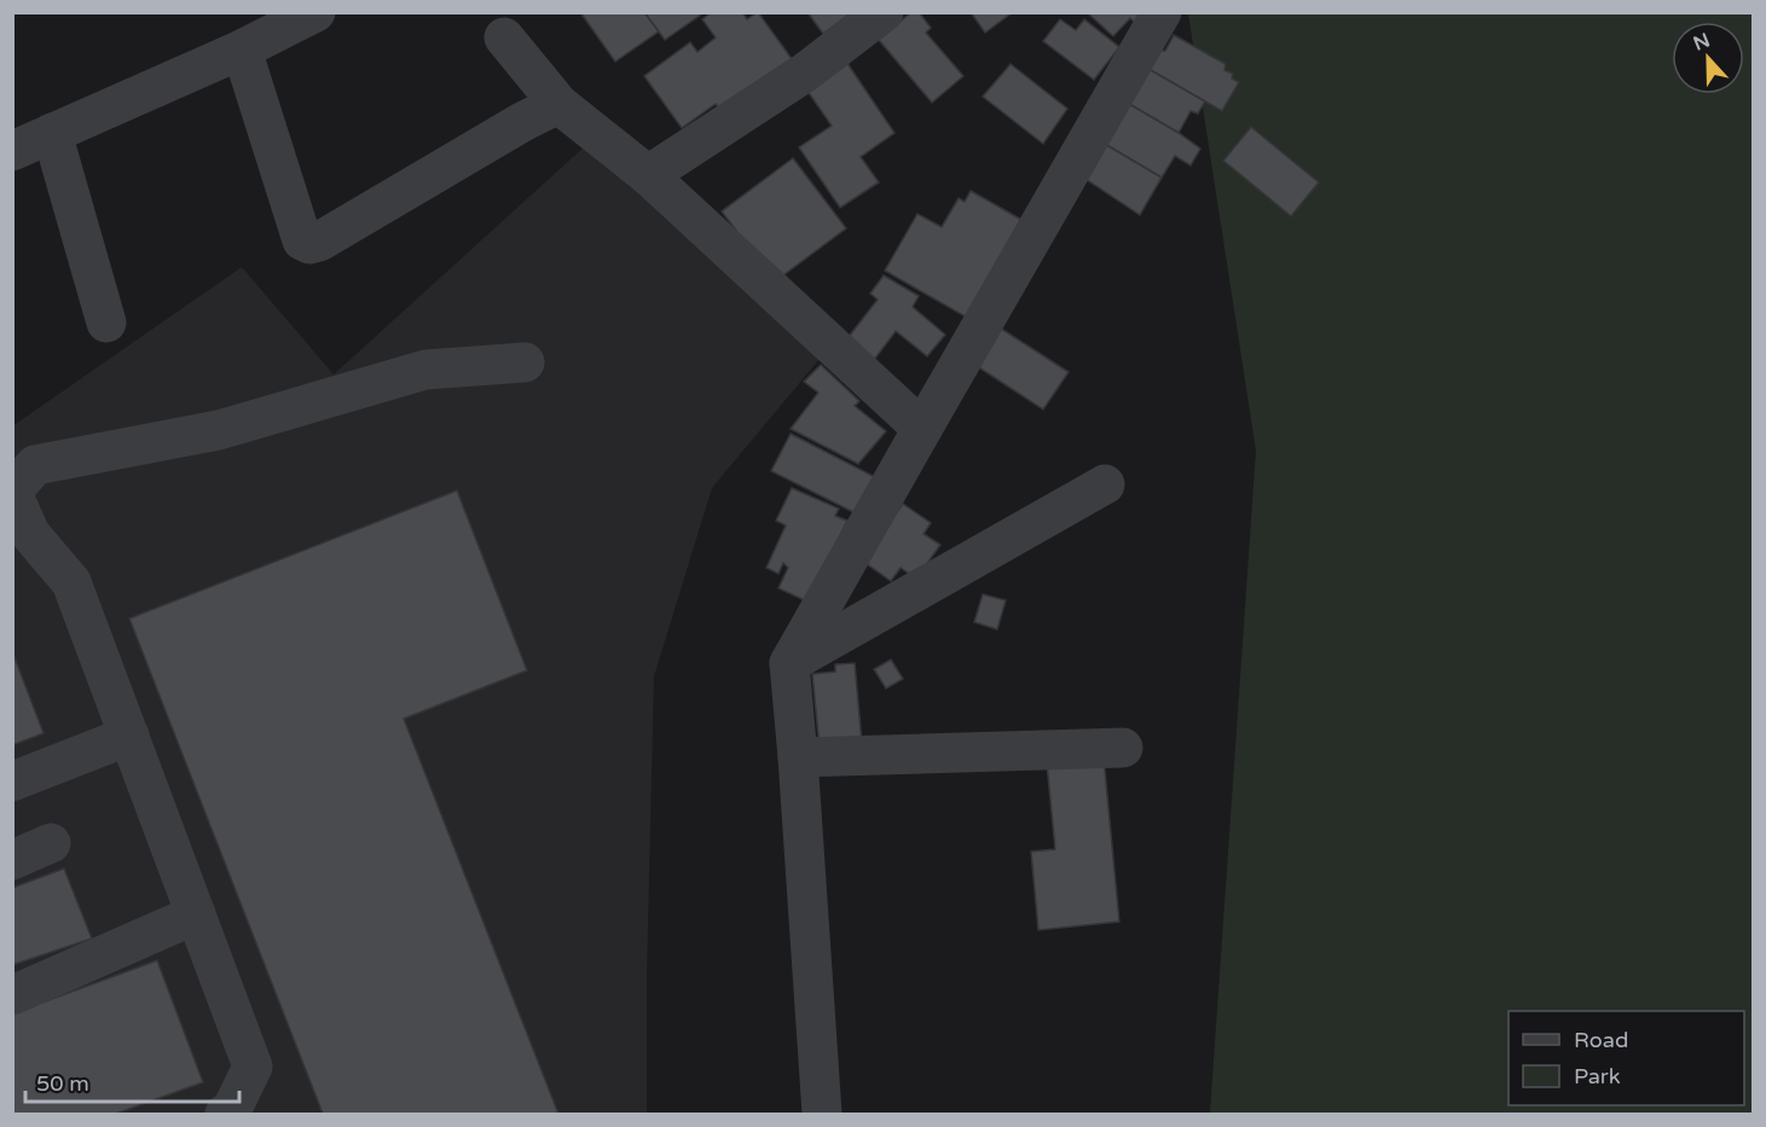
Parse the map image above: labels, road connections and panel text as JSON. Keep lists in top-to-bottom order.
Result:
{
  "legend": ["Road", "Park"],
  "scale_bar": "50 m",
  "north": "top"
}
